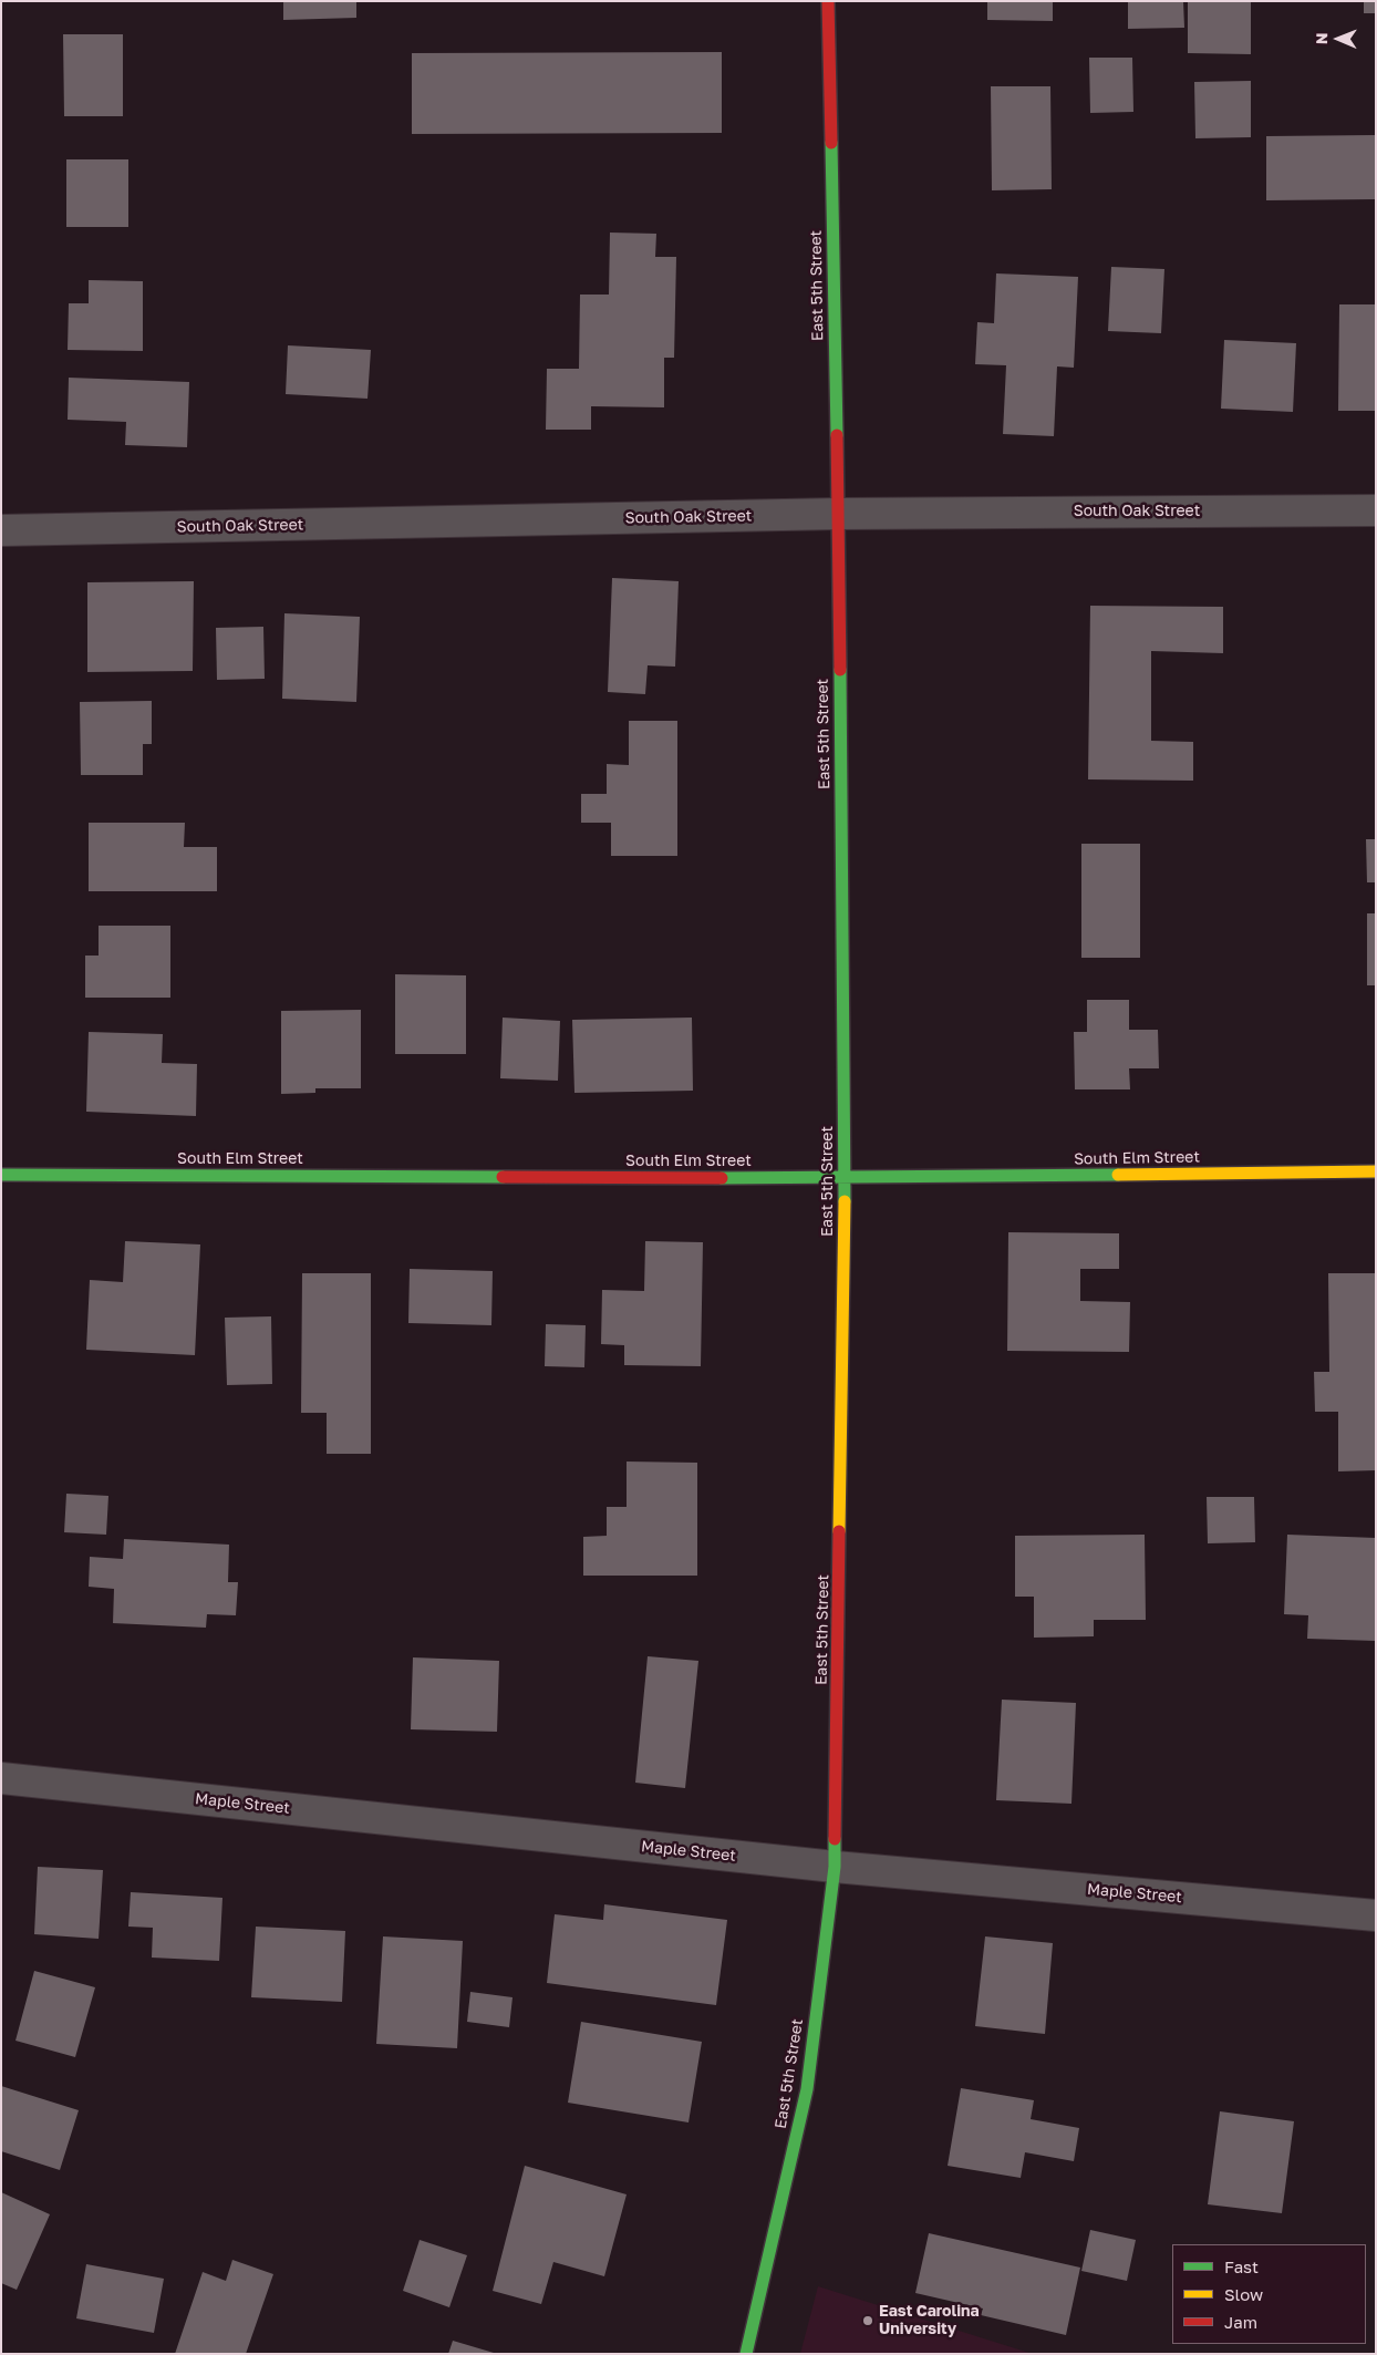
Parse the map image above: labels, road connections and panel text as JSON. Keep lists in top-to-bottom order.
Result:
{
  "streets": {
    "main road": ["East 5th Street", "South Elm Street"],
    "street": ["South Oak Street", "Maple Street"]
  },
  "crossings": [
    ["East 5th Street", "South Oak Street"],
    ["East 5th Street", "South Elm Street"],
    ["East 5th Street", "Maple Street"]
  ],
  "places": ["East Carolina University"],
  "legend": ["Fast", "Slow", "Jam"],
  "north": "left"
}
